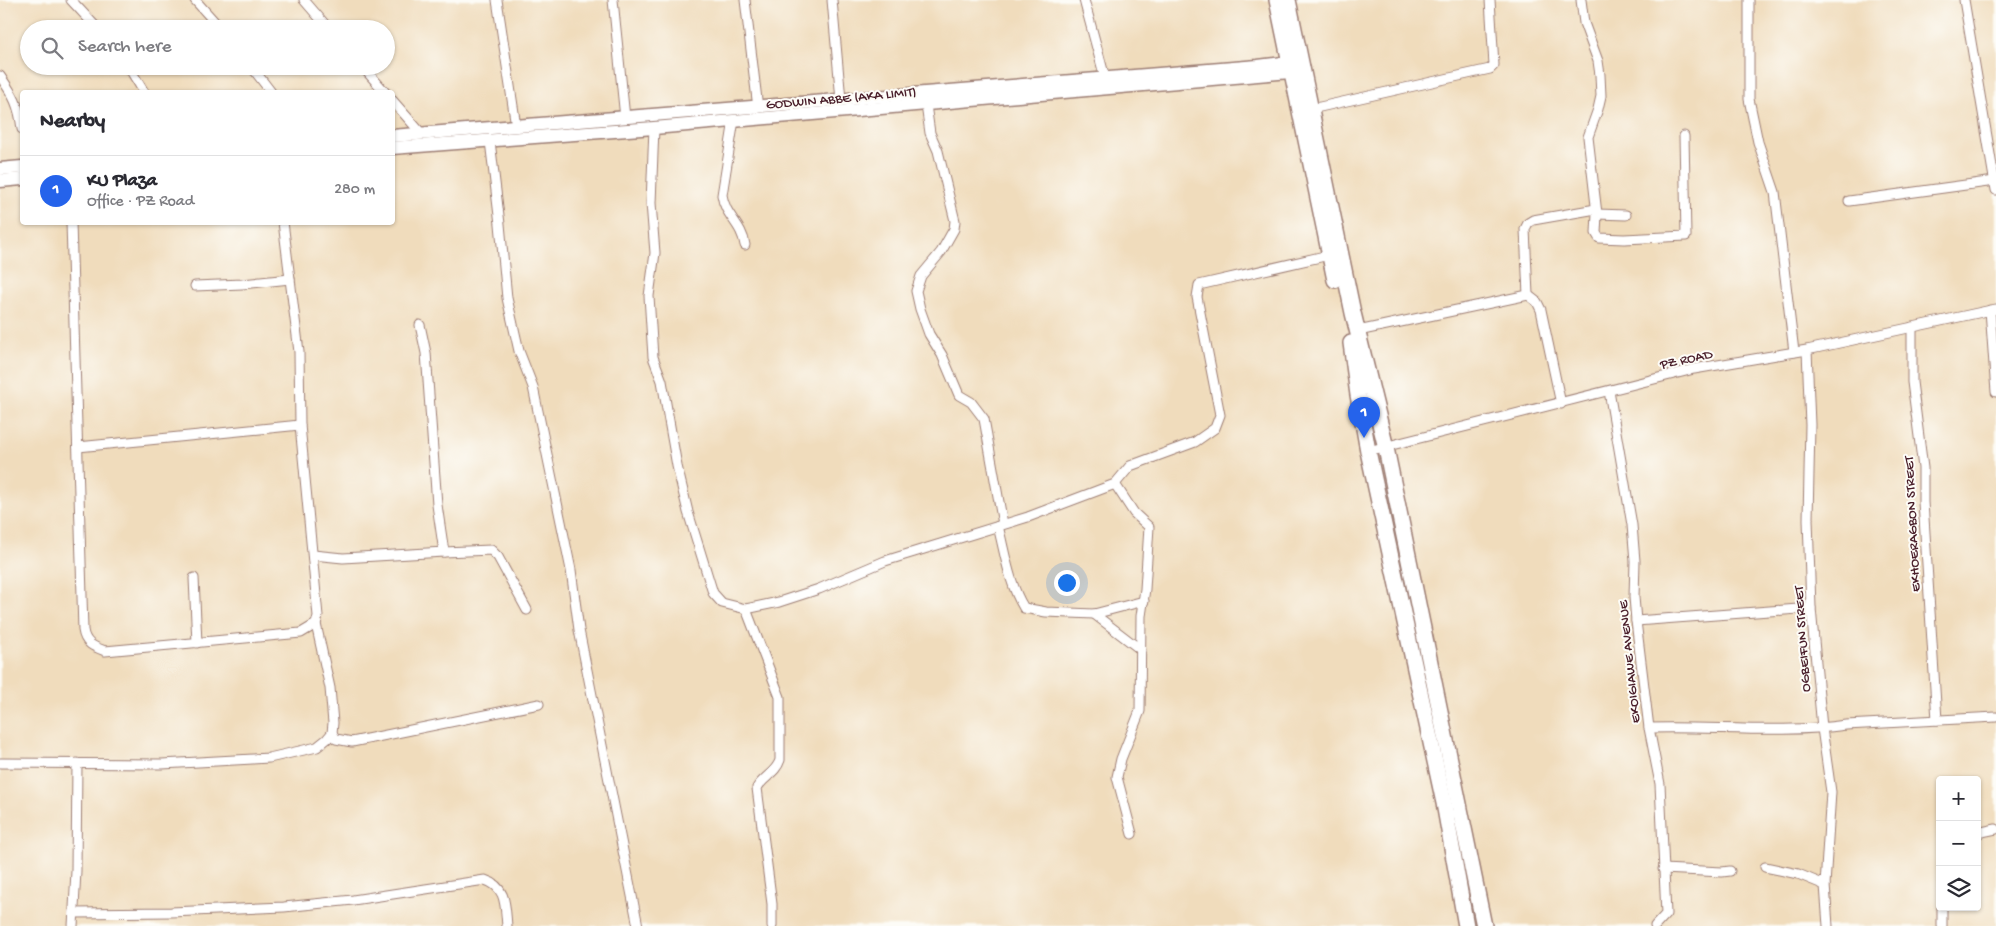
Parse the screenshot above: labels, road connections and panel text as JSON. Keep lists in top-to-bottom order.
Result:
{
  "streets": {
    "street": [
      "GODWIN ABBE (AKA LIMIT)",
      "PZ ROAD",
      "EKHOERAGBON STREET",
      "OGBEIFUN STREET",
      "EKOIGIAWE AVENUE"
    ]
  },
  "crossings": [
    ["PZ ROAD", "EKHOERAGBON STREET"],
    ["PZ ROAD", "OGBEIFUN STREET"],
    ["PZ ROAD", "EKOIGIAWE AVENUE"]
  ],
  "page": {
    "search": "Search here",
    "heading": "Nearby",
    "list": [
      {
        "mark": "1",
        "name": "KU Plaza",
        "note": "Office · PZ Road",
        "value": "280 m"
      }
    ],
    "pins": "1",
    "map_buttons": ["+", "−"]
  }
}
